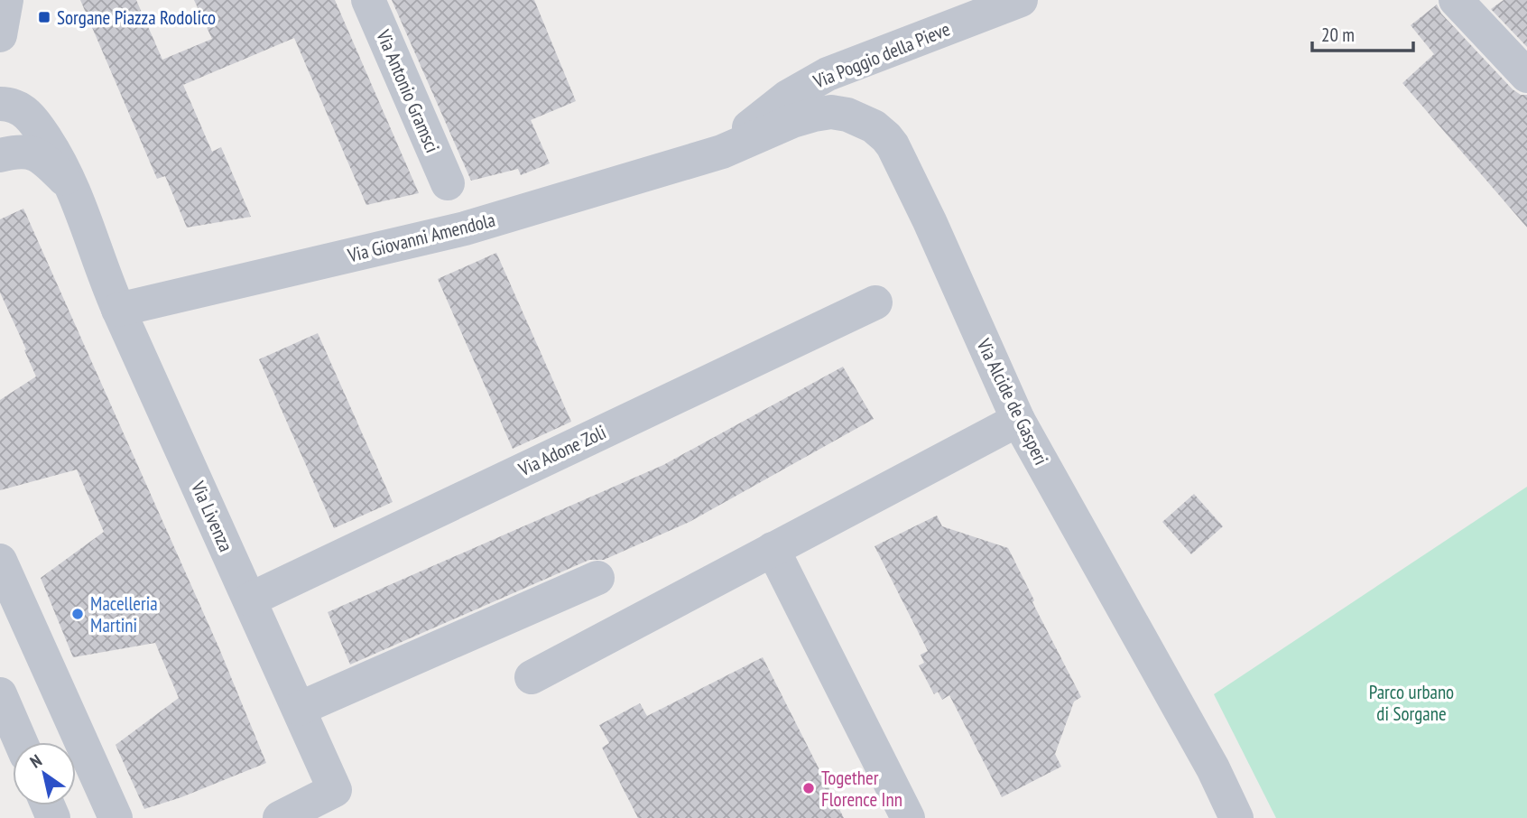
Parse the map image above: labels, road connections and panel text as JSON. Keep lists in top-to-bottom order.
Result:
{
  "streets": {
    "street": [
      "Via Poggio della Pieve",
      "Via Antonio Gramsci",
      "Via Giovanni Amendola",
      "Via Alcide de Gasperi",
      "Via Adone Zoli",
      "Via Livenza"
    ]
  },
  "crossings": [
    ["Via Poggio della Pieve", "Via Giovanni Amendola"],
    ["Via Poggio della Pieve", "Via Alcide de Gasperi"],
    ["Via Giovanni Amendola", "Via Alcide de Gasperi"],
    ["Via Giovanni Amendola", "Via Livenza"],
    ["Via Adone Zoli", "Via Livenza"]
  ],
  "parks": ["Parco urbano di Sorgane"],
  "places": {
    "transit": ["Sorgane Piazza Rodolico"],
    "other": ["Macelleria Martini", "Together Florence Inn"]
  },
  "scale_bar": "20 m",
  "north": "top left"
}
